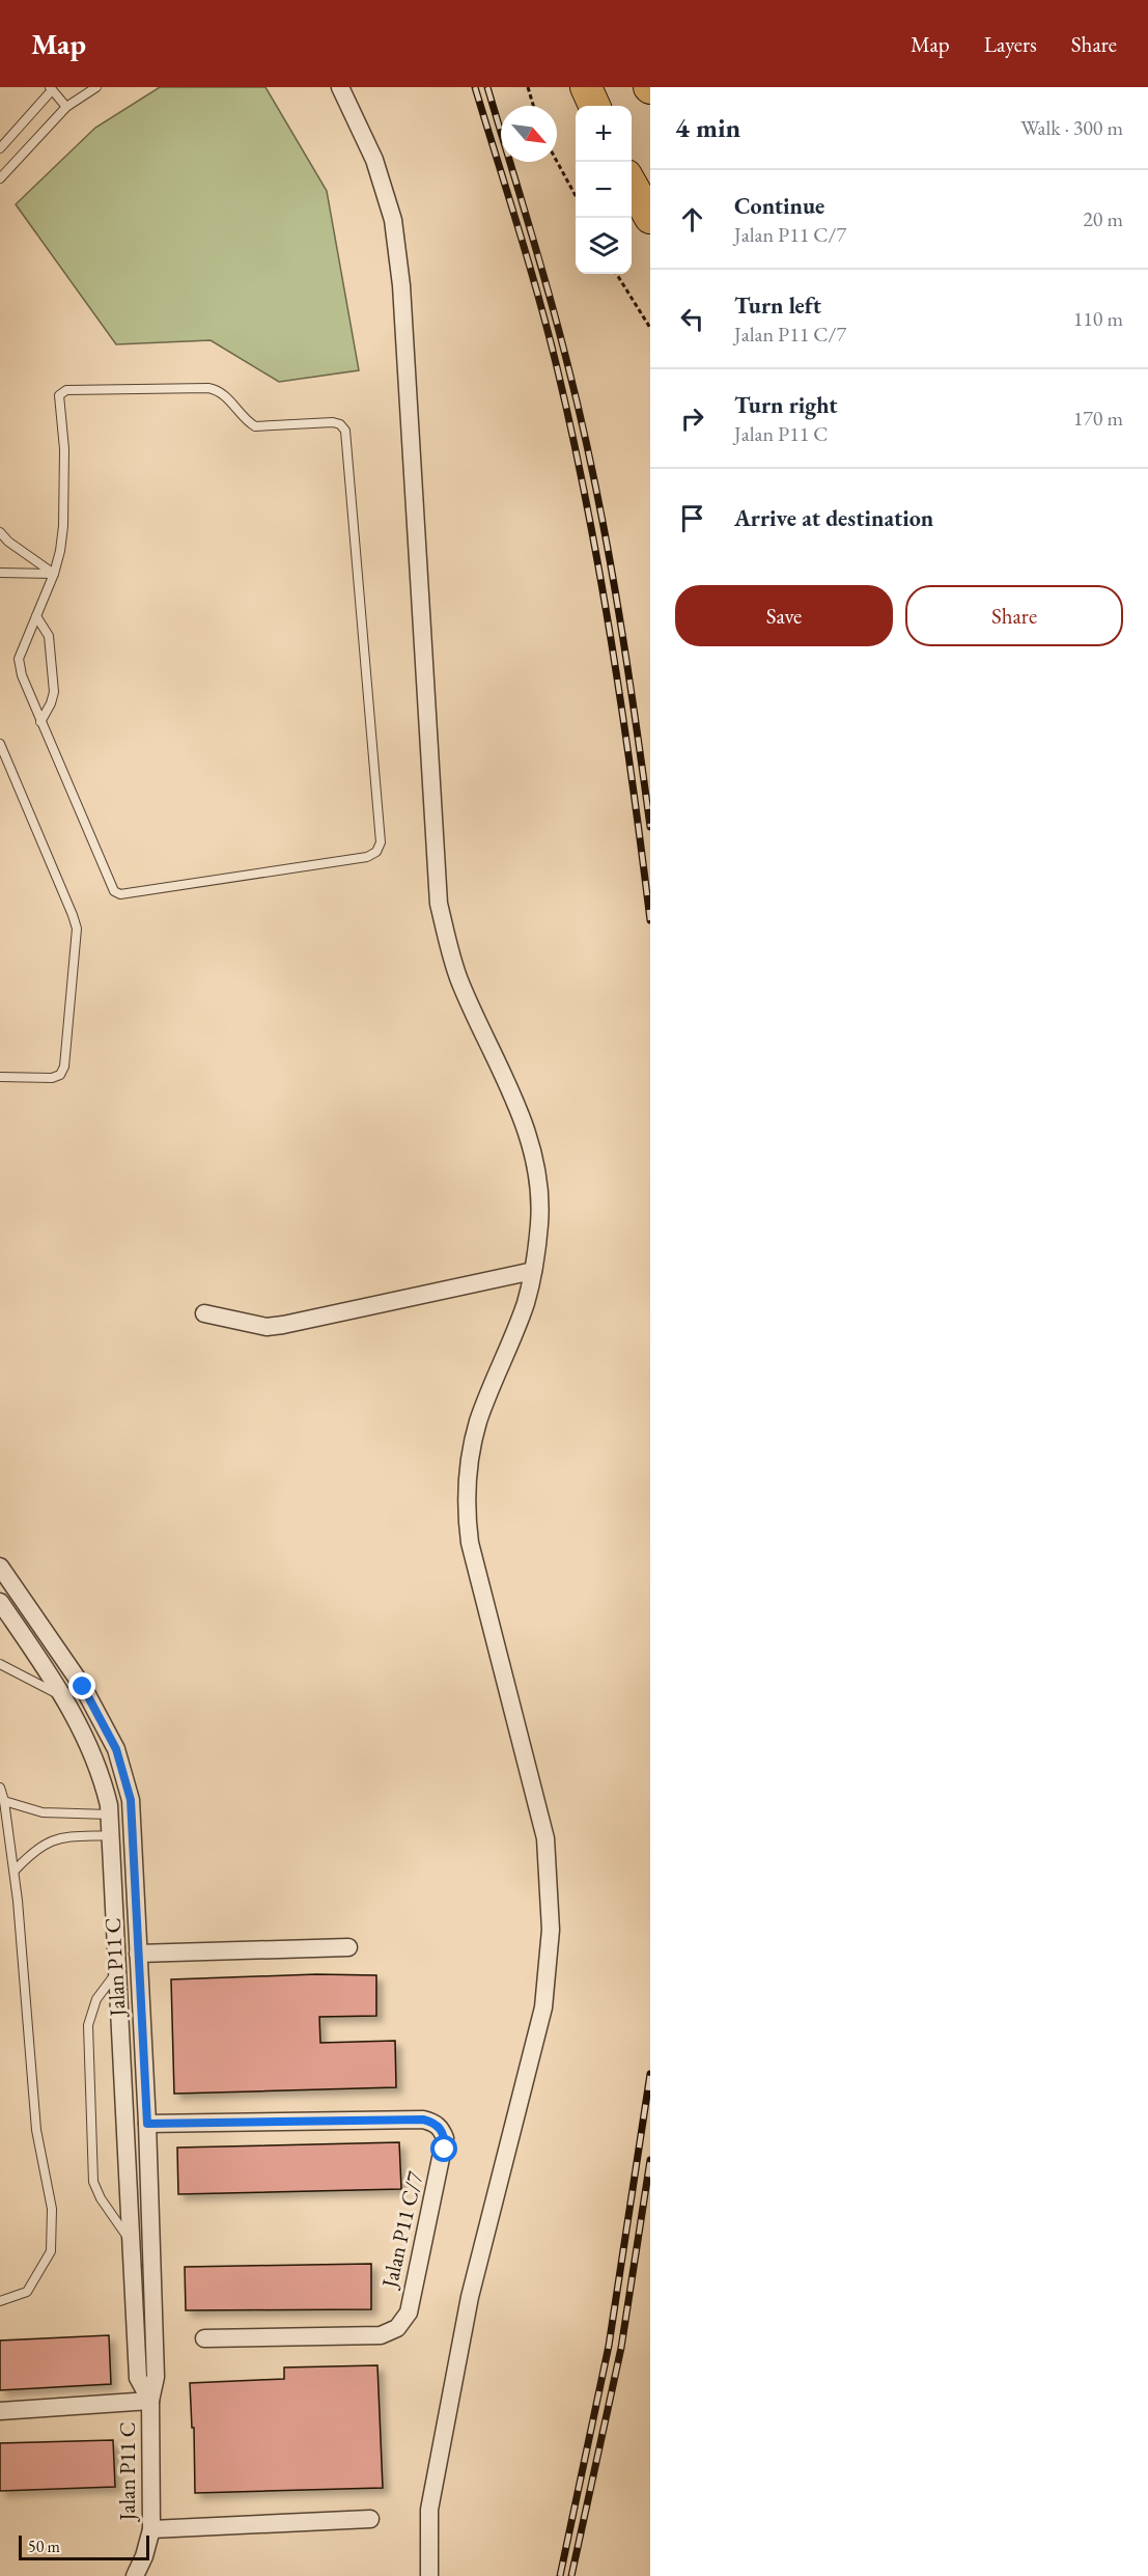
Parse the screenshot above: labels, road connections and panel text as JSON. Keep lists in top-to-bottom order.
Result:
{
  "streets": {
    "street": ["Jalan P11 C", "Jalan P11 C/7"]
  },
  "crossings": [
    ["Jalan P11 C", "Jalan P11 C/7"]
  ],
  "scale_bar": "50 m",
  "north": "bottom right",
  "page": {
    "header": "Map",
    "nav": ["Map", "Layers", "Share"],
    "heading": ["4 min", "Walk · 300 m"],
    "map_buttons": ["+", "−"],
    "list": [
      ["Continue", "Jalan P11 C/7", "20 m"],
      ["Turn left", "Jalan P11 C/7", "110 m"],
      ["Turn right", "Jalan P11 C", "170 m"],
      "Arrive at destination"
    ],
    "buttons": ["Save", "Share"],
    "scale": "50 m"
  }
}
